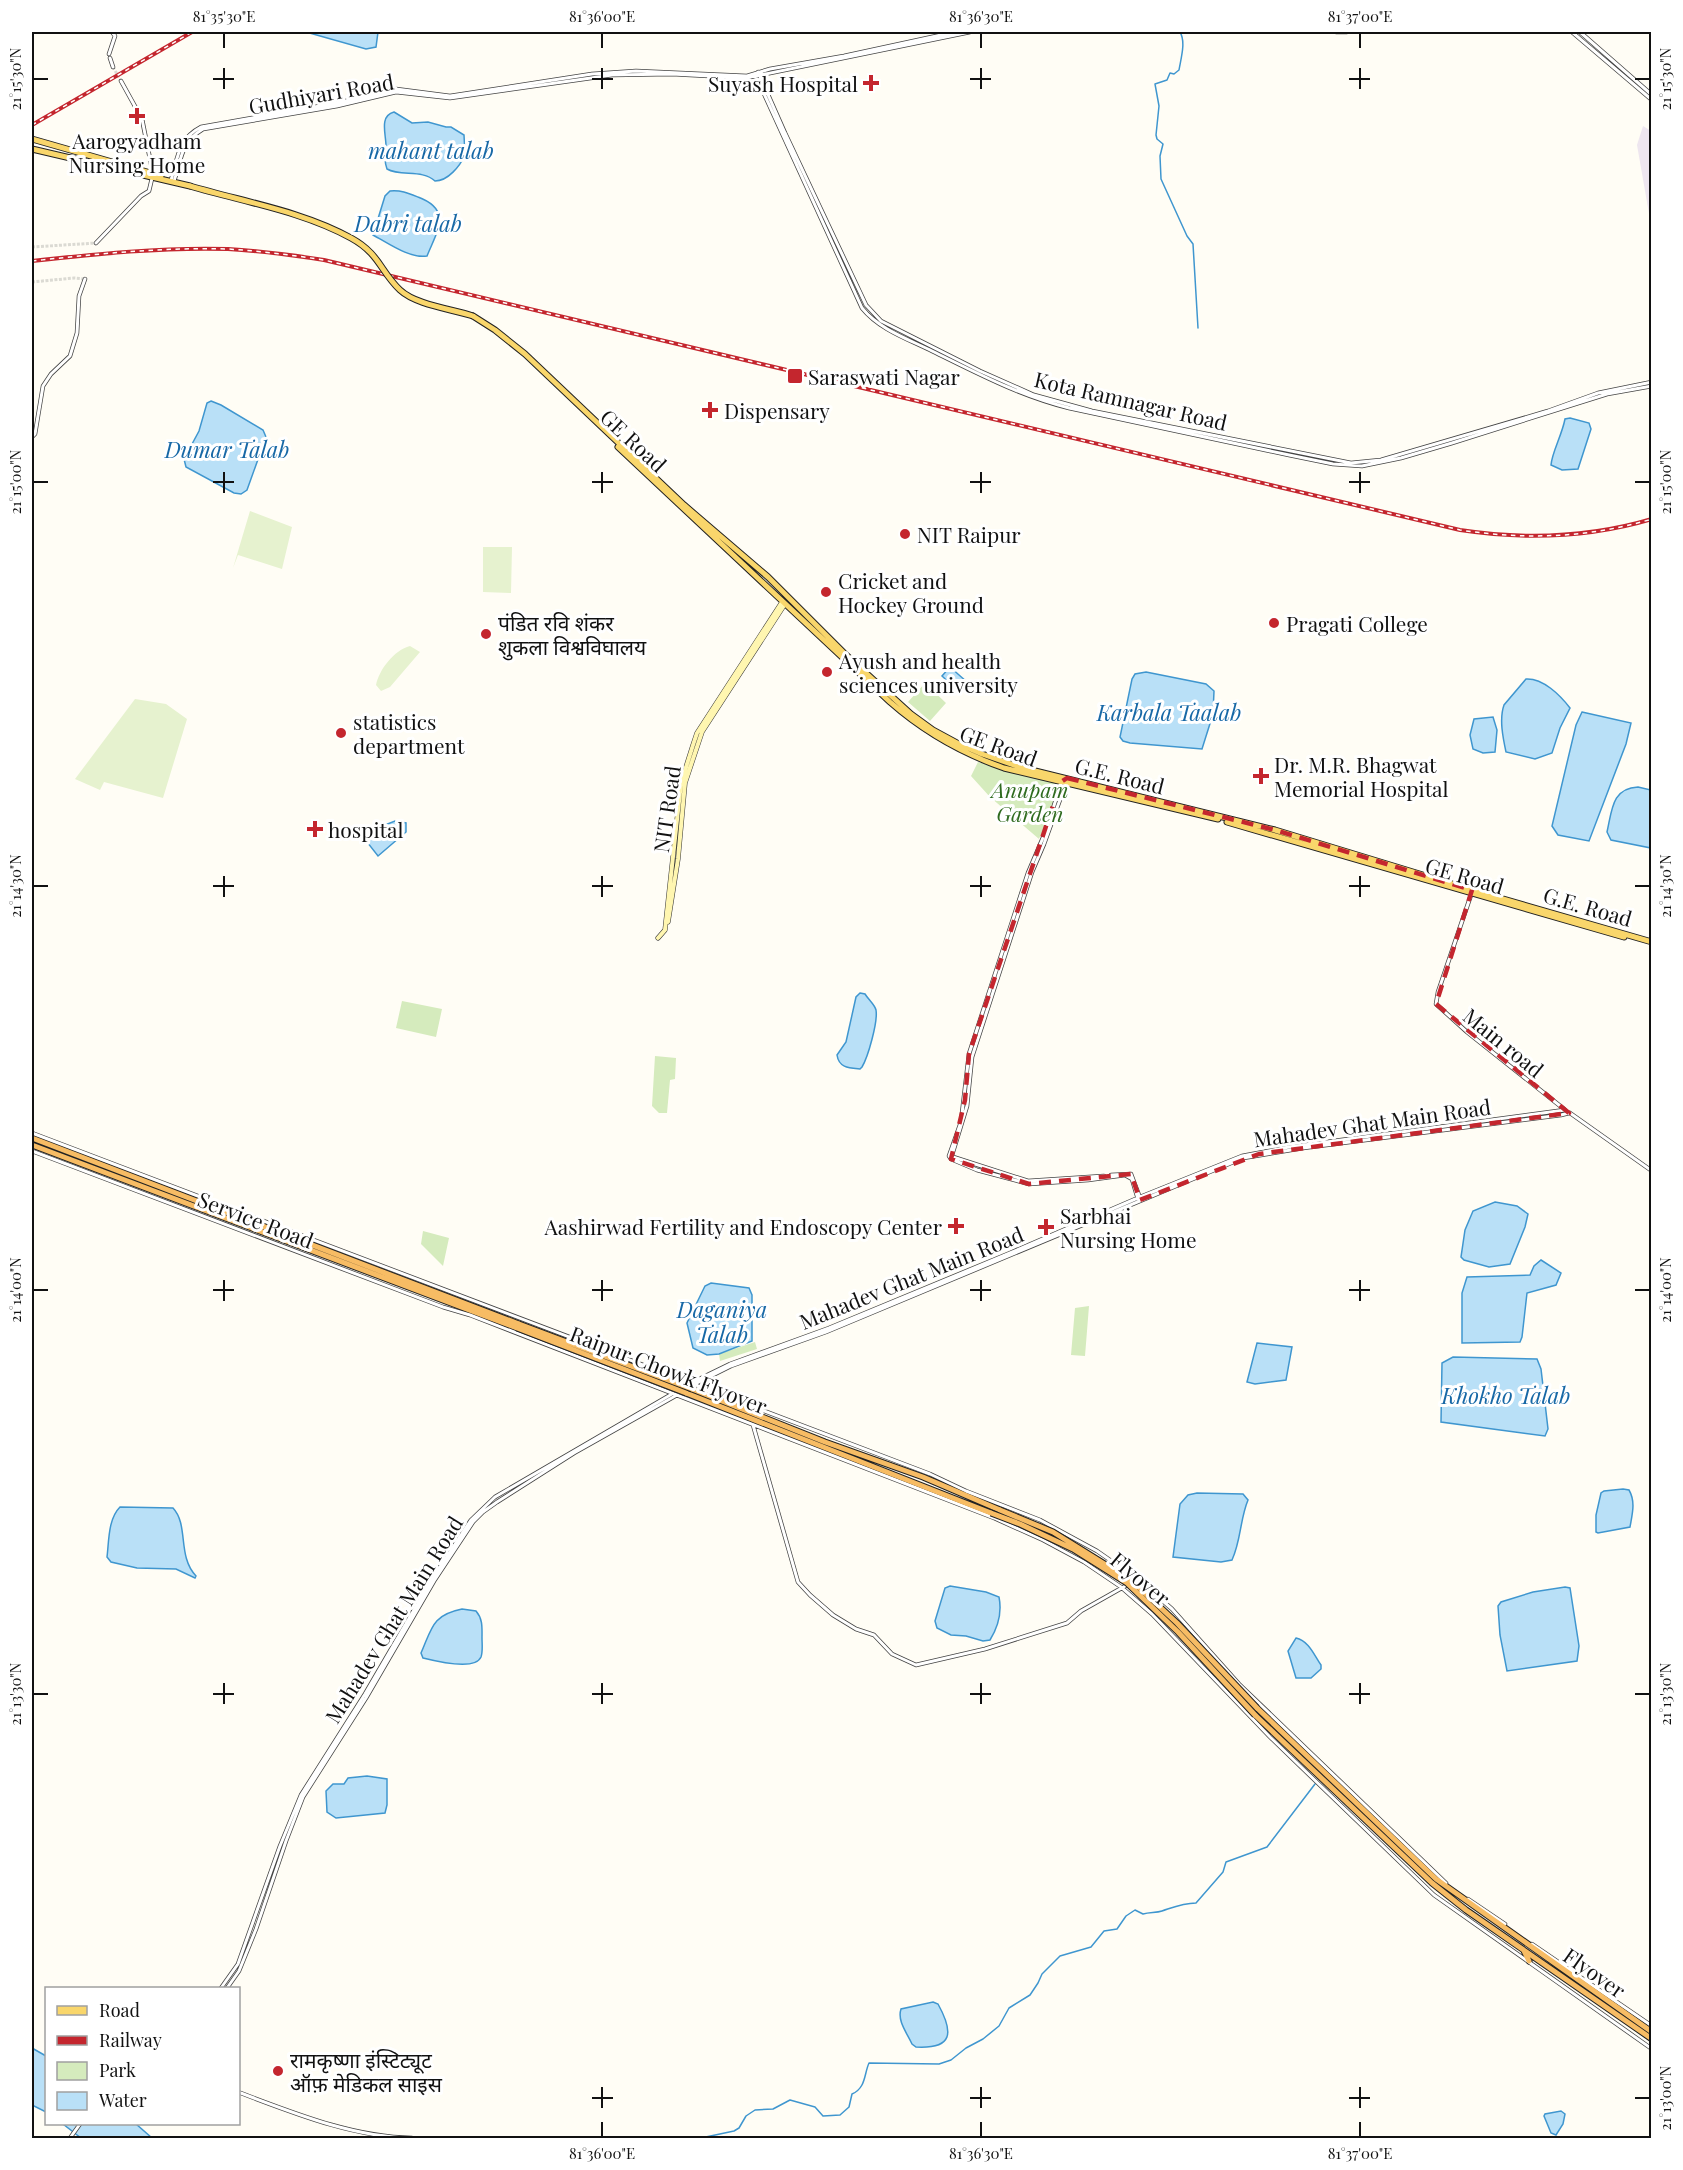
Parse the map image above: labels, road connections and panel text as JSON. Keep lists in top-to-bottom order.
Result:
{
  "streets": {
    "highway": ["Raipur Chowk Flyover", "Flyover"],
    "main road": ["GE Road", "G.E. Road", "NIT Road"],
    "street": [
      "Gudhiyari Road",
      "Main road",
      "Mahadev Ghat Main Road",
      "Service Road"
    ]
  },
  "crossings": [
    ["Gudhiyari Road", "G.E. Road"],
    ["GE Road", "G.E. Road"],
    ["GE Road", "Main road"],
    ["G.E. Road", "NIT Road"],
    ["Main road", "Mahadev Ghat Main Road"],
    ["Mahadev Ghat Main Road", "Service Road"],
    ["Service Road", "Raipur Chowk Flyover"],
    ["Raipur Chowk Flyover", "Flyover"]
  ],
  "water": [
    "mahant talab",
    "Dabri talab",
    "Dumar Talab",
    "Karbala Taalab",
    "Daganiya Talab",
    "Khokho Talab"
  ],
  "parks": ["Anupam Garden"],
  "places": {
    "health": [
      "Suyash Hospital",
      "Aarogyadham Nursing Home",
      "Dispensary",
      "Dr. M.R. Bhagwat Memorial Hospital",
      "hospital",
      "Aashirwad Fertility and Endoscopy Center",
      "Sarbhai Nursing Home"
    ],
    "transit": ["Saraswati Nagar"],
    "other": [
      "NIT Raipur",
      "Cricket and Hockey Ground",
      "Pragati College",
      "पंडित रवि शंकर शुकला विश्वविघालय",
      "Ayush and health sciences university",
      "statistics department",
      "रामकृष्णा इंस्टिट्यूट ऑफ़ मेडिकल साइस"
    ]
  },
  "legend": [
    "Road",
    "Railway",
    "Park",
    "Water"
  ],
  "coordinates": [
    "81°35'30\"E",
    "81°36'00\"E",
    "81°36'30\"E",
    "81°37'00\"E",
    "21°15'30\"N",
    "21°15'00\"N",
    "21°14'30\"N",
    "21°14'00\"N",
    "21°13'30\"N",
    "21°13'00\"N"
  ]
}
